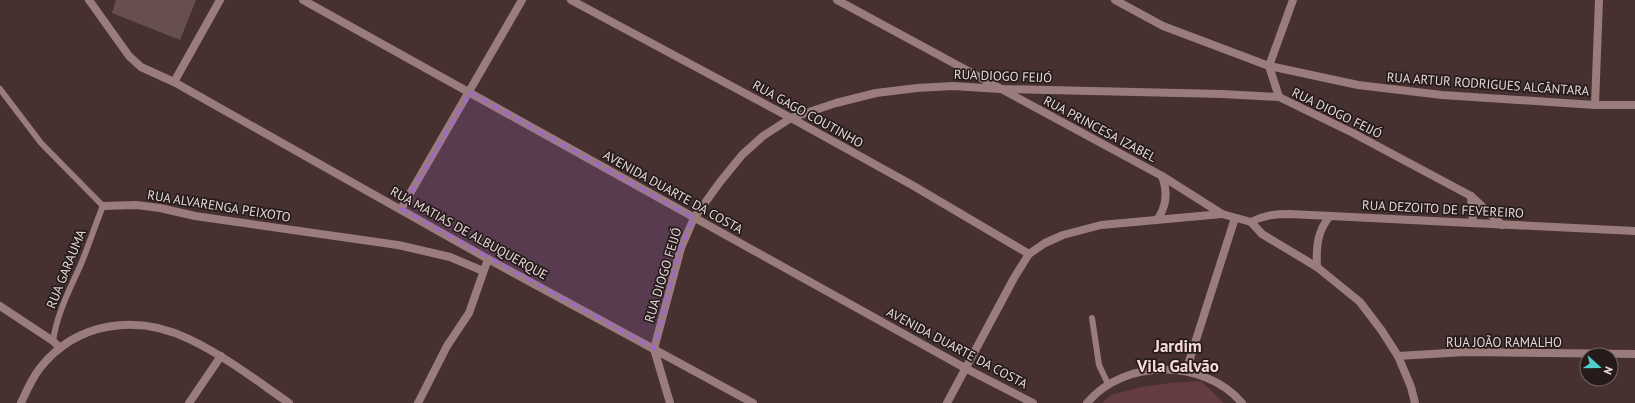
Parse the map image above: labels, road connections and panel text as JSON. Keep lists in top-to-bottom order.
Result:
{
  "streets": {
    "street": [
      "RUA DIOGO FEIJÓ",
      "RUA ARTUR RODRIGUES ALCÂNTARA",
      "RUA GAGO COUTINHO",
      "RUA PRINCESA IZABEL",
      "AVENIDA DUARTE DA COSTA",
      "RUA ALVARENGA PEIXOTO",
      "RUA DEZOITO DE FEVEREIRO",
      "RUA MATIAS DE ALBUQUERQUE",
      "RUA JOÃO RAMALHO"
    ],
    "lane": ["RUA GARAUMA"]
  },
  "crossings": [
    ["RUA DIOGO FEIJÓ", "RUA GAGO COUTINHO"],
    ["RUA DIOGO FEIJÓ", "RUA PRINCESA IZABEL"],
    ["RUA DIOGO FEIJÓ", "AVENIDA DUARTE DA COSTA"],
    ["RUA DIOGO FEIJÓ", "RUA DEZOITO DE FEVEREIRO"],
    ["RUA DIOGO FEIJÓ", "RUA MATIAS DE ALBUQUERQUE"],
    ["RUA PRINCESA IZABEL", "RUA DEZOITO DE FEVEREIRO"],
    ["RUA ALVARENGA PEIXOTO", "RUA GARAUMA"]
  ],
  "districts": ["Jardim Vila Galvão"],
  "north": "right"
}
